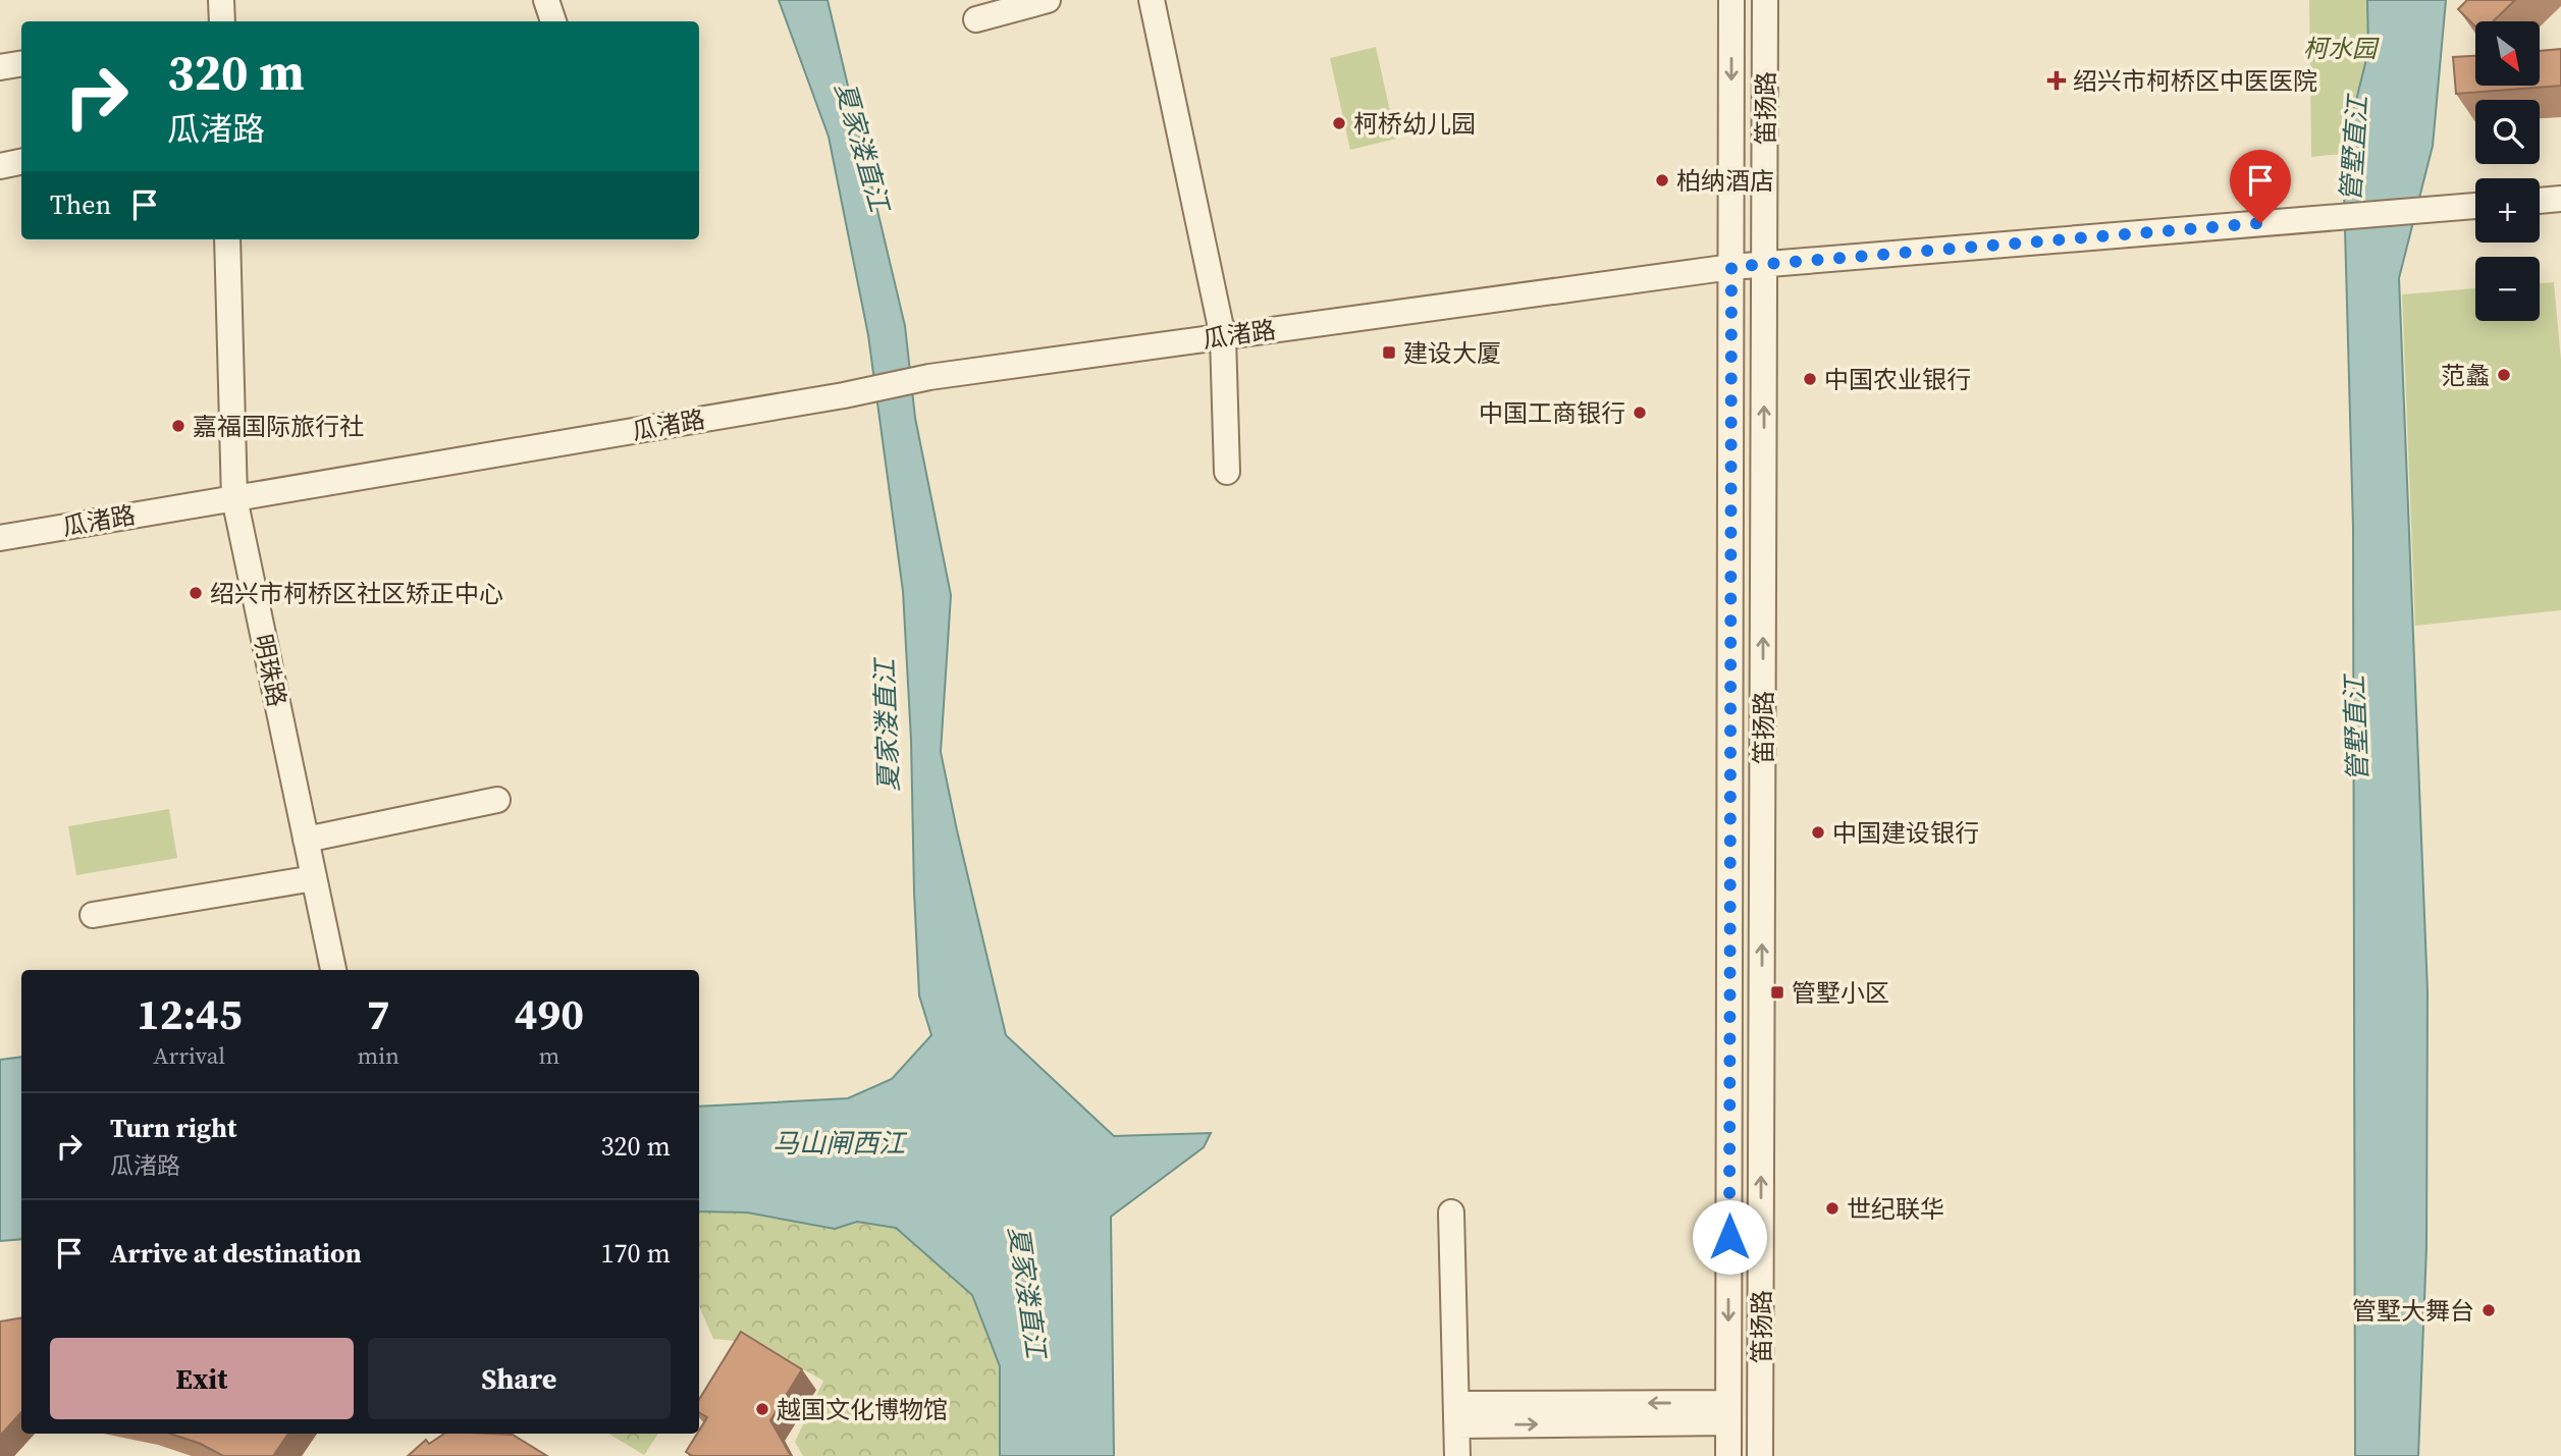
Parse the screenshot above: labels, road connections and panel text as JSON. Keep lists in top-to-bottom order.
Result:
{
  "streets": {
    "street": ["笛扬路", "瓜渚路", "明珠路"]
  },
  "crossings": [
    ["笛扬路", "瓜渚路"],
    ["瓜渚路", "明珠路"]
  ],
  "water": ["夏家溇直江", "管墅直江", "马山闸西江"],
  "parks": ["柯水园"],
  "places": {
    "health": ["绍兴市柯桥区中医医院"],
    "other": [
      "柯桥幼儿园",
      "柏纳酒店",
      "范蠡",
      "中国农业银行",
      "中国工商银行",
      "嘉福国际旅行社",
      "绍兴市柯桥区社区矫正中心",
      "中国建设银行",
      "世纪联华",
      "管墅大舞台",
      "越国文化博物馆"
    ],
    "transit": ["建设大厦", "管墅小区"]
  },
  "north": "bottom right",
  "page": {
    "map_buttons": ["+", "−"],
    "turn": ["320 m", "瓜渚路"],
    "then": "Then",
    "eta": [
      "12:45",
      "Arrival",
      "7",
      "min",
      "490",
      "m"
    ],
    "list": [
      {
        "name": "Turn right",
        "note": "瓜渚路",
        "value": "320 m"
      },
      {
        "name": "Arrive at destination",
        "value": "170 m"
      }
    ],
    "buttons": ["Exit", "Share"]
  }
}
